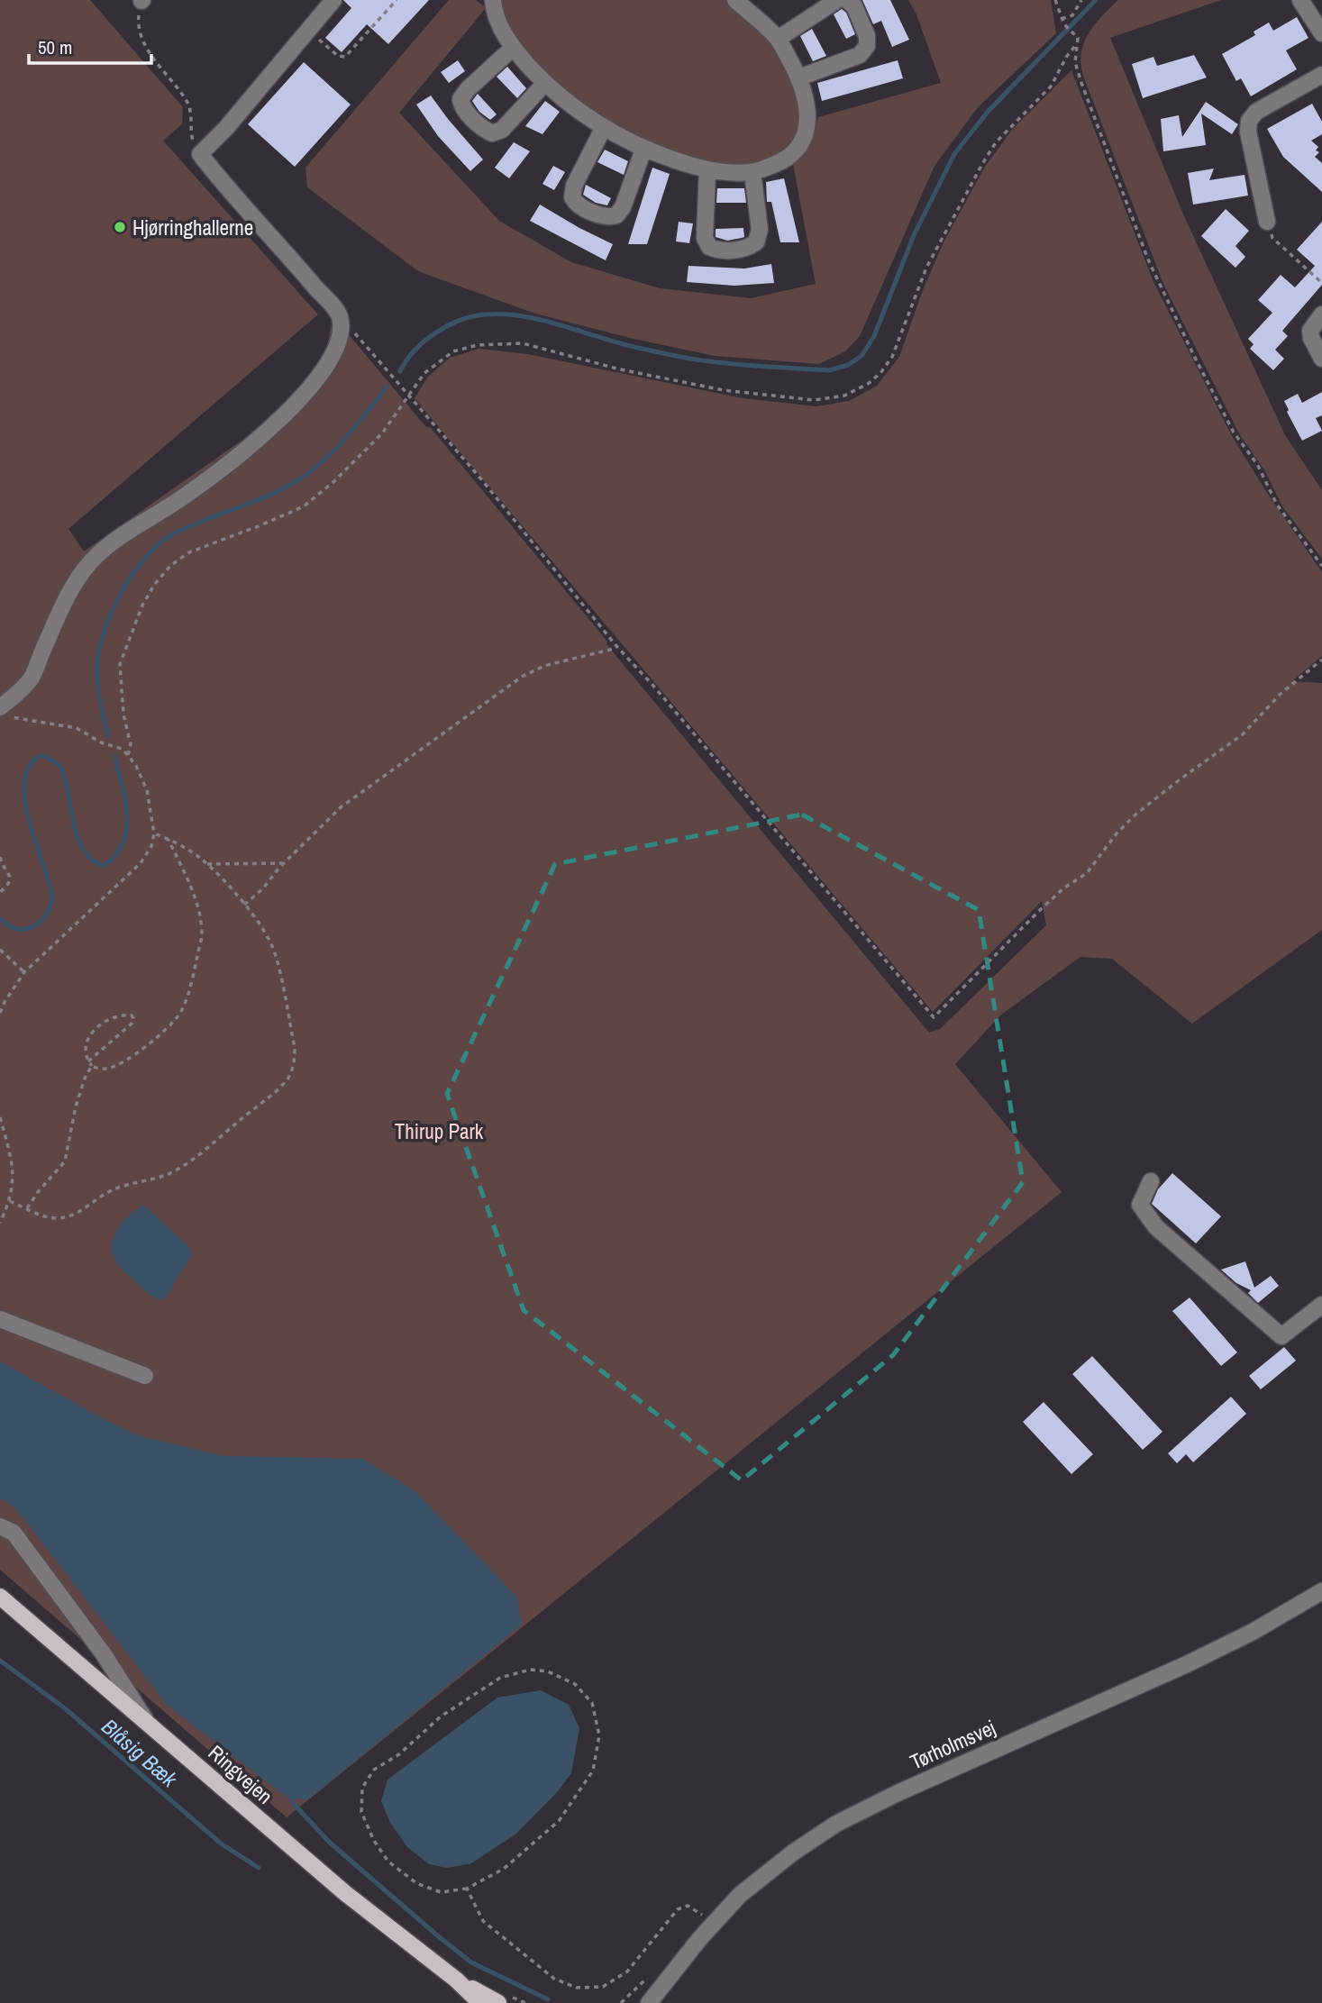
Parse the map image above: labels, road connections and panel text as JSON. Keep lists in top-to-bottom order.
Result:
{
  "streets": {
    "main road": ["Ringvejen"],
    "street": ["Tørholmsvej"]
  },
  "water": ["Blåsig Bæk"],
  "parks": ["Thirup Park"],
  "places": ["Hjørringhallerne"],
  "scale_bar": "50 m"
}
